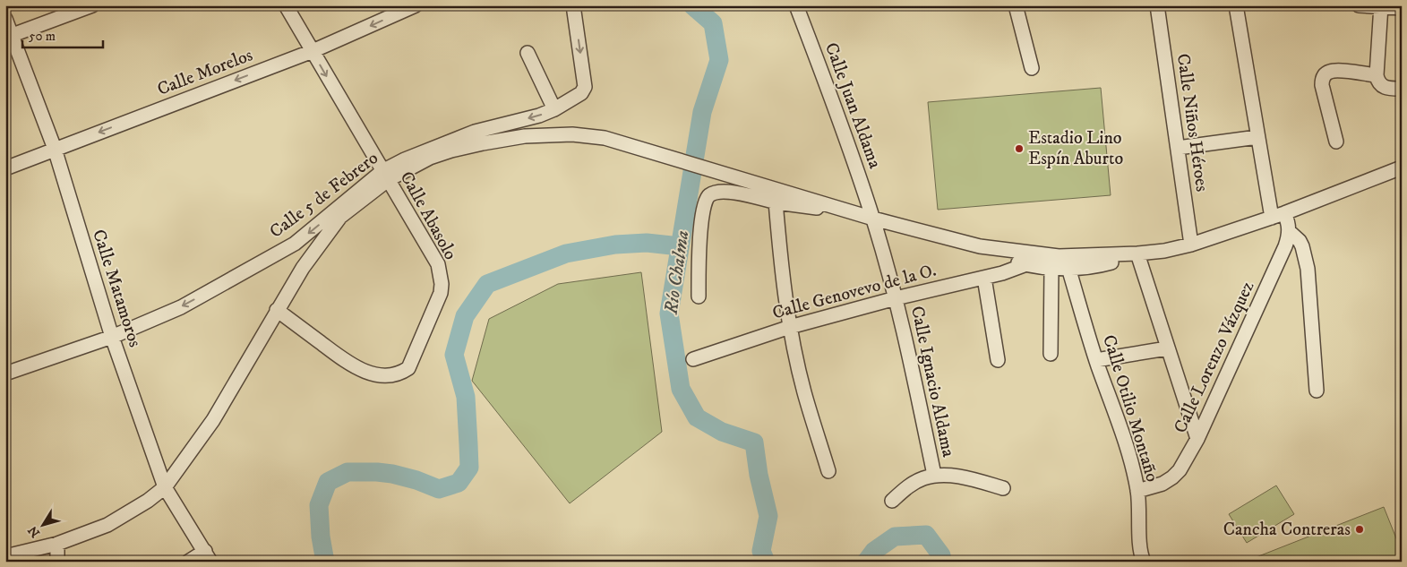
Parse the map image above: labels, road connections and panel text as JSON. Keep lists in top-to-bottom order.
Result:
{
  "streets": {
    "street": [
      "Calle Morelos",
      "Calle Juan Aldama",
      "Calle Niños Héroes",
      "Calle 5 de Febrero",
      "Calle Abasolo",
      "Calle Matamoros",
      "Calle Genovevo de la O.",
      "Calle Lorenzo Vázquez",
      "Calle Ignacio Aldama",
      "Calle Otilio Montaño"
    ]
  },
  "crossings": [
    ["Calle Morelos", "Calle Abasolo"],
    ["Calle Morelos", "Calle Matamoros"],
    ["Calle Juan Aldama", "Calle Ignacio Aldama"],
    ["Calle 5 de Febrero", "Calle Abasolo"],
    ["Calle 5 de Febrero", "Calle Matamoros"],
    ["Calle Genovevo de la O.", "Calle Ignacio Aldama"],
    ["Calle Lorenzo Vázquez", "Calle Otilio Montaño"]
  ],
  "one_way": ["Calle Morelos"],
  "water": ["Río Chalma"],
  "places": ["Estadio Lino Espín Aburto", "Cancha Contreras"],
  "scale_bar": "50 m",
  "north": "bottom left"
}
